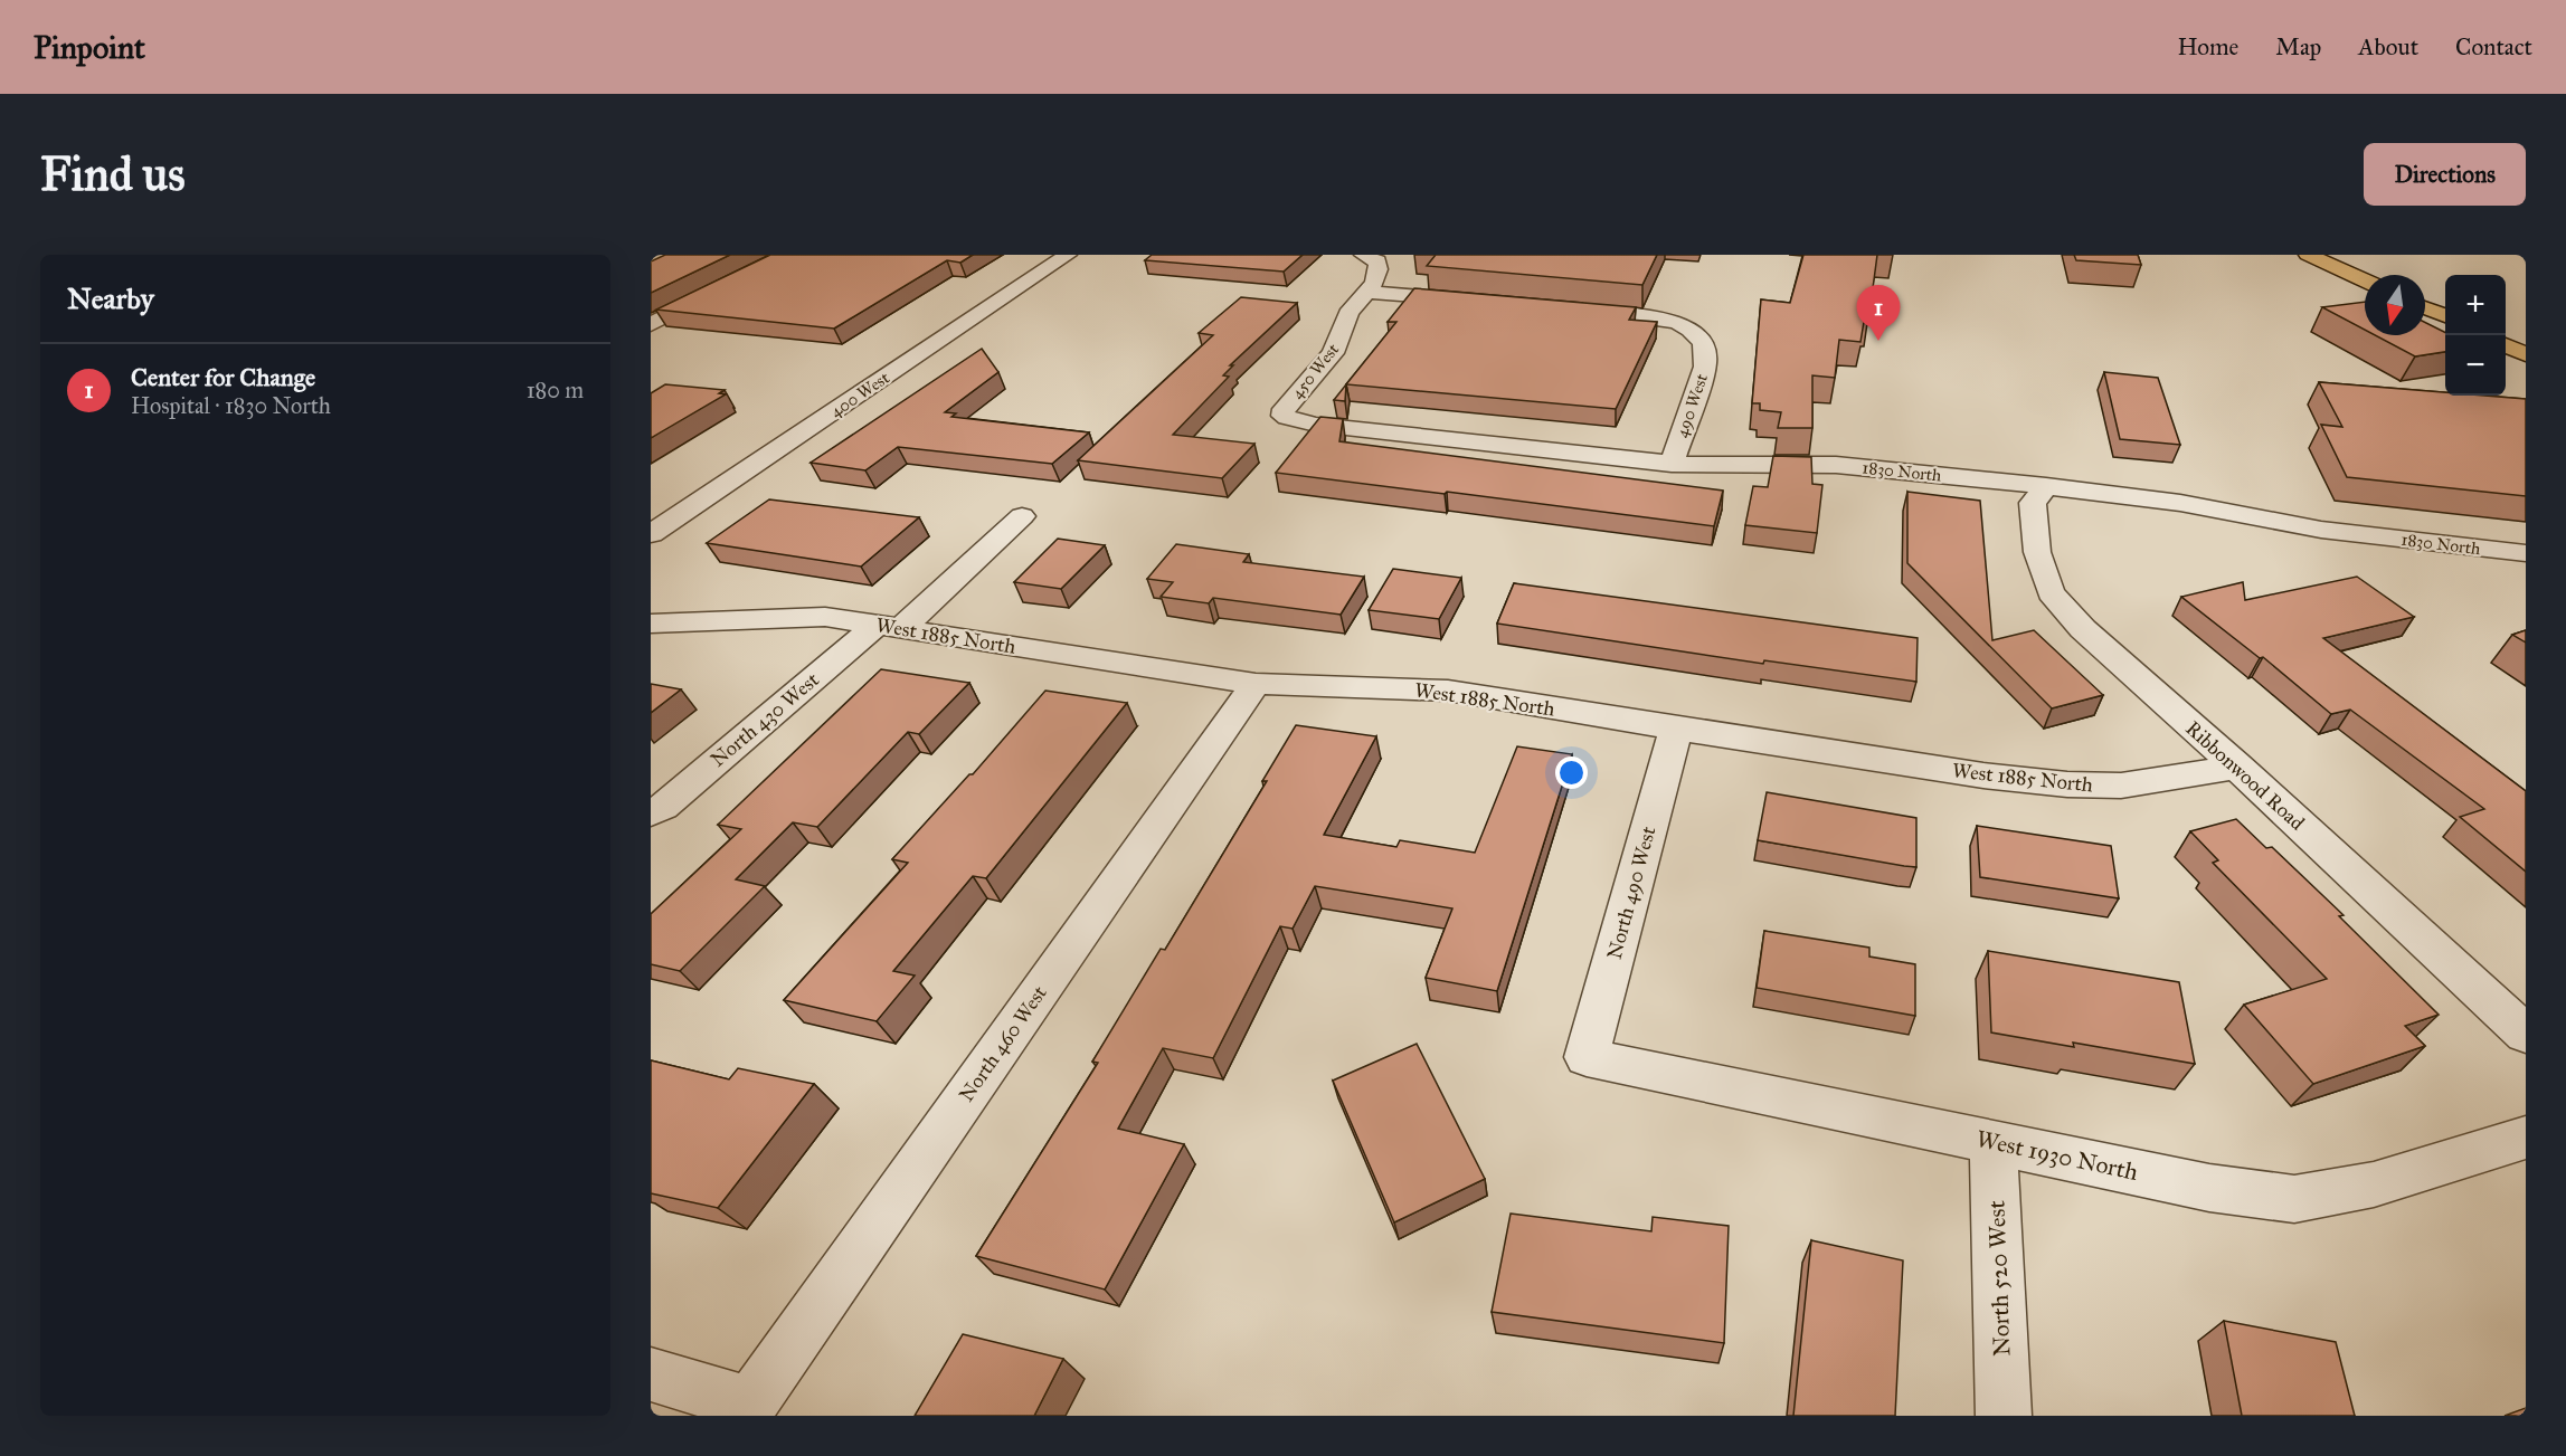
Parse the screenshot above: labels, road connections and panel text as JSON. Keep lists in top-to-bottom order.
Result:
{
  "streets": {
    "street": [
      "450 West",
      "400 West",
      "490 West",
      "1830 North",
      "West 1885 North",
      "North 430 West",
      "Ribbonwood Road",
      "North 490 West",
      "North 460 West",
      "West 1930 North",
      "North 520 West"
    ]
  },
  "crossings": [
    ["450 West", "1830 North"],
    ["490 West", "1830 North"],
    ["1830 North", "Ribbonwood Road"],
    ["West 1885 North", "North 430 West"],
    ["West 1885 North", "Ribbonwood Road"],
    ["West 1885 North", "North 490 West"],
    ["West 1885 North", "North 460 West"],
    ["North 490 West", "West 1930 North"],
    ["West 1930 North", "North 520 West"]
  ],
  "north": "bottom",
  "page": {
    "header": "Pinpoint",
    "nav": [
      "Home",
      "Map",
      "About",
      "Contact"
    ],
    "buttons": "Directions",
    "title": "Find us",
    "heading": "Nearby",
    "map_buttons": ["+", "−"],
    "pins": "1",
    "list": [
      {
        "mark": "1",
        "name": "Center for Change",
        "note": "Hospital · 1830 North",
        "value": "180 m"
      }
    ]
  }
}
